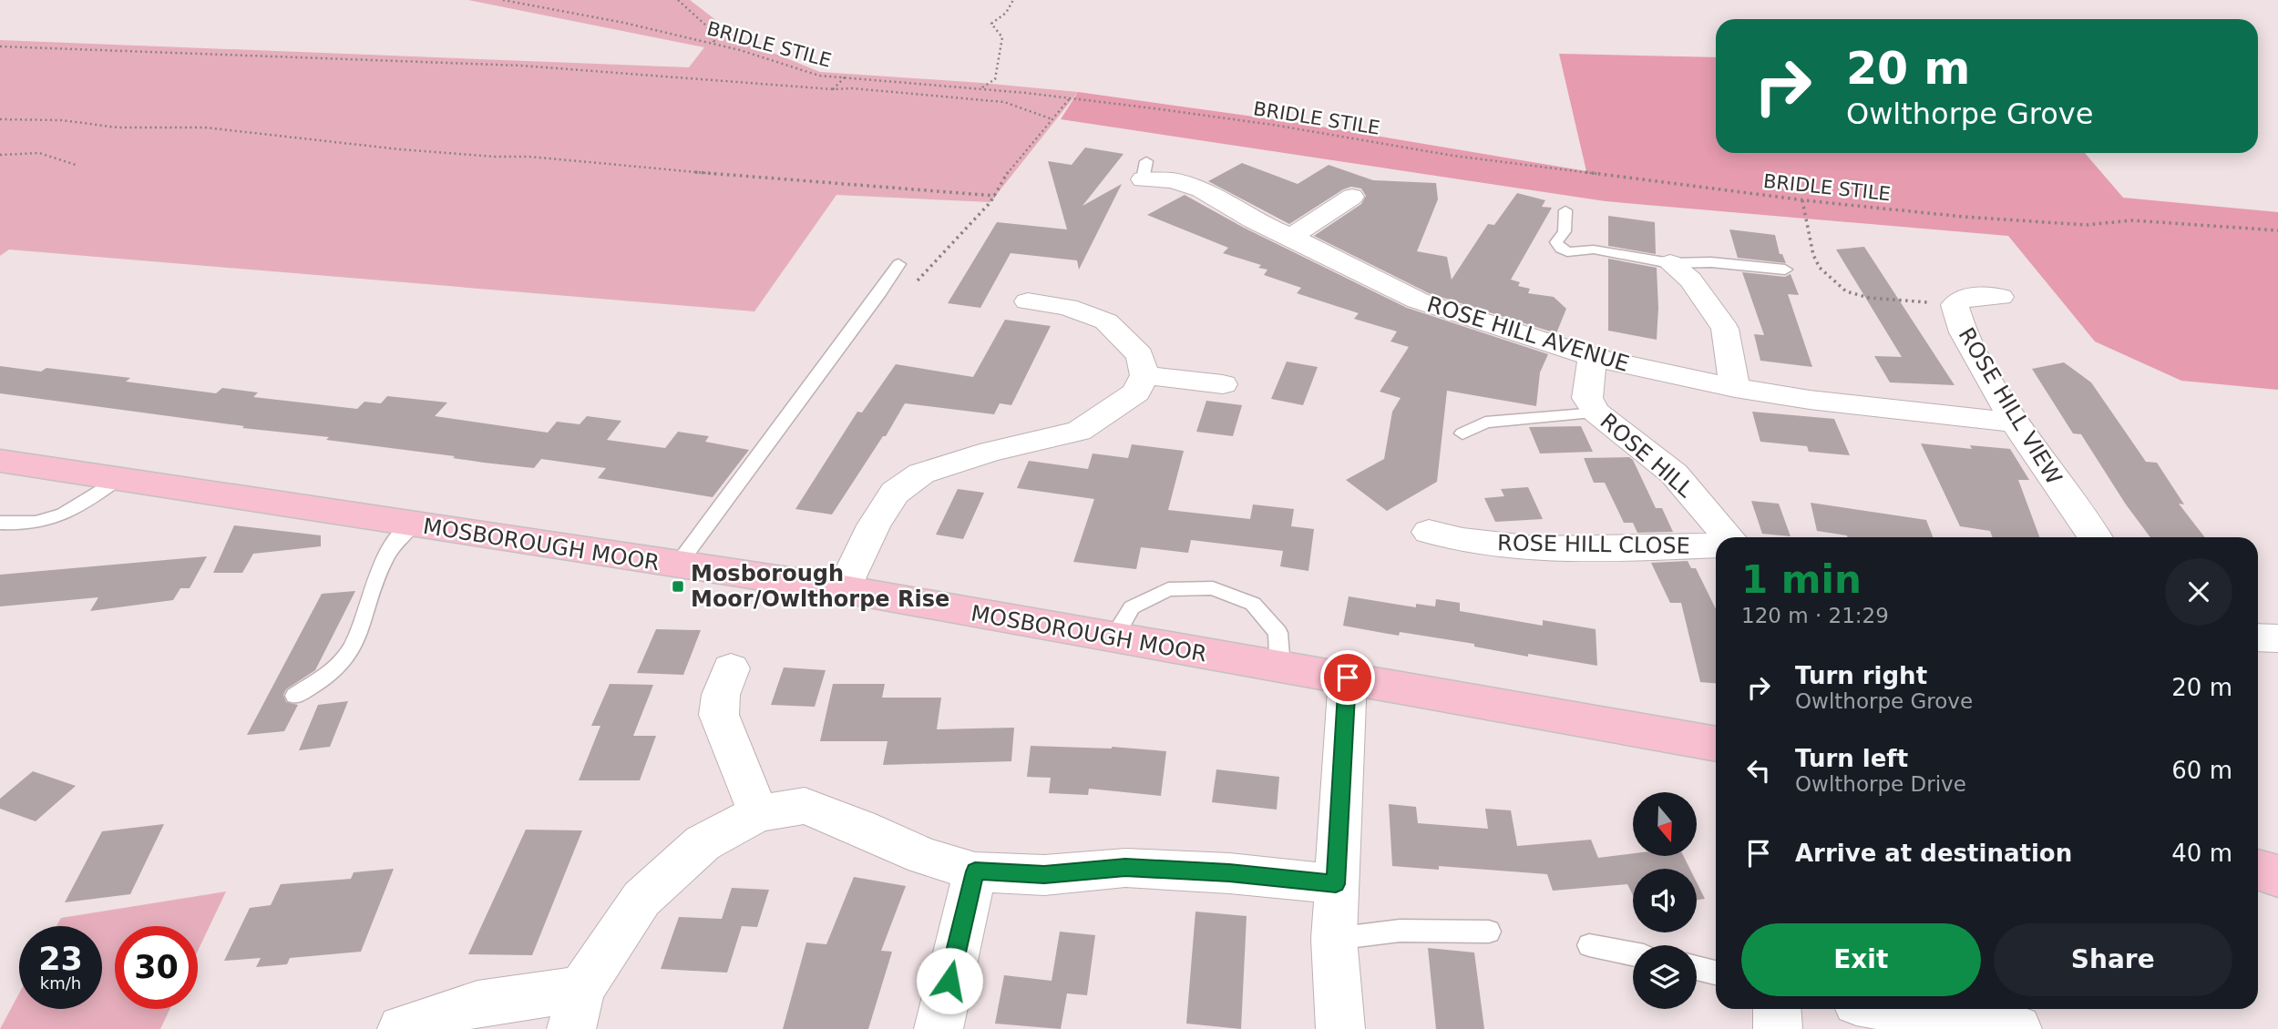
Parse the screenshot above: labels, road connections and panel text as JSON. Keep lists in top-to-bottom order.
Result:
{
  "streets": {
    "main road": ["MOSBOROUGH MOOR"],
    "street": [
      "ROSE HILL AVENUE",
      "ROSE HILL VIEW",
      "ROSE HILL",
      "ROSE HILL CLOSE"
    ],
    "path": ["BRIDLE STILE"]
  },
  "crossings": [
    ["ROSE HILL AVENUE", "ROSE HILL VIEW"],
    ["ROSE HILL AVENUE", "ROSE HILL"]
  ],
  "places": {
    "transit": ["Mosborough Moor/Owlthorpe Rise"]
  },
  "north": "bottom",
  "page": {
    "turn": ["20 m", "Owlthorpe Grove"],
    "heading": ["1 min", "120 m · 21:29"],
    "list": [
      {
        "name": "Turn right",
        "note": "Owlthorpe Grove",
        "value": "20 m"
      },
      {
        "name": "Turn left",
        "note": "Owlthorpe Drive",
        "value": "60 m"
      },
      {
        "name": "Arrive at destination",
        "value": "40 m"
      }
    ],
    "buttons": ["Exit", "Share"],
    "speed": "23 km/h",
    "limit": "30"
  }
}
